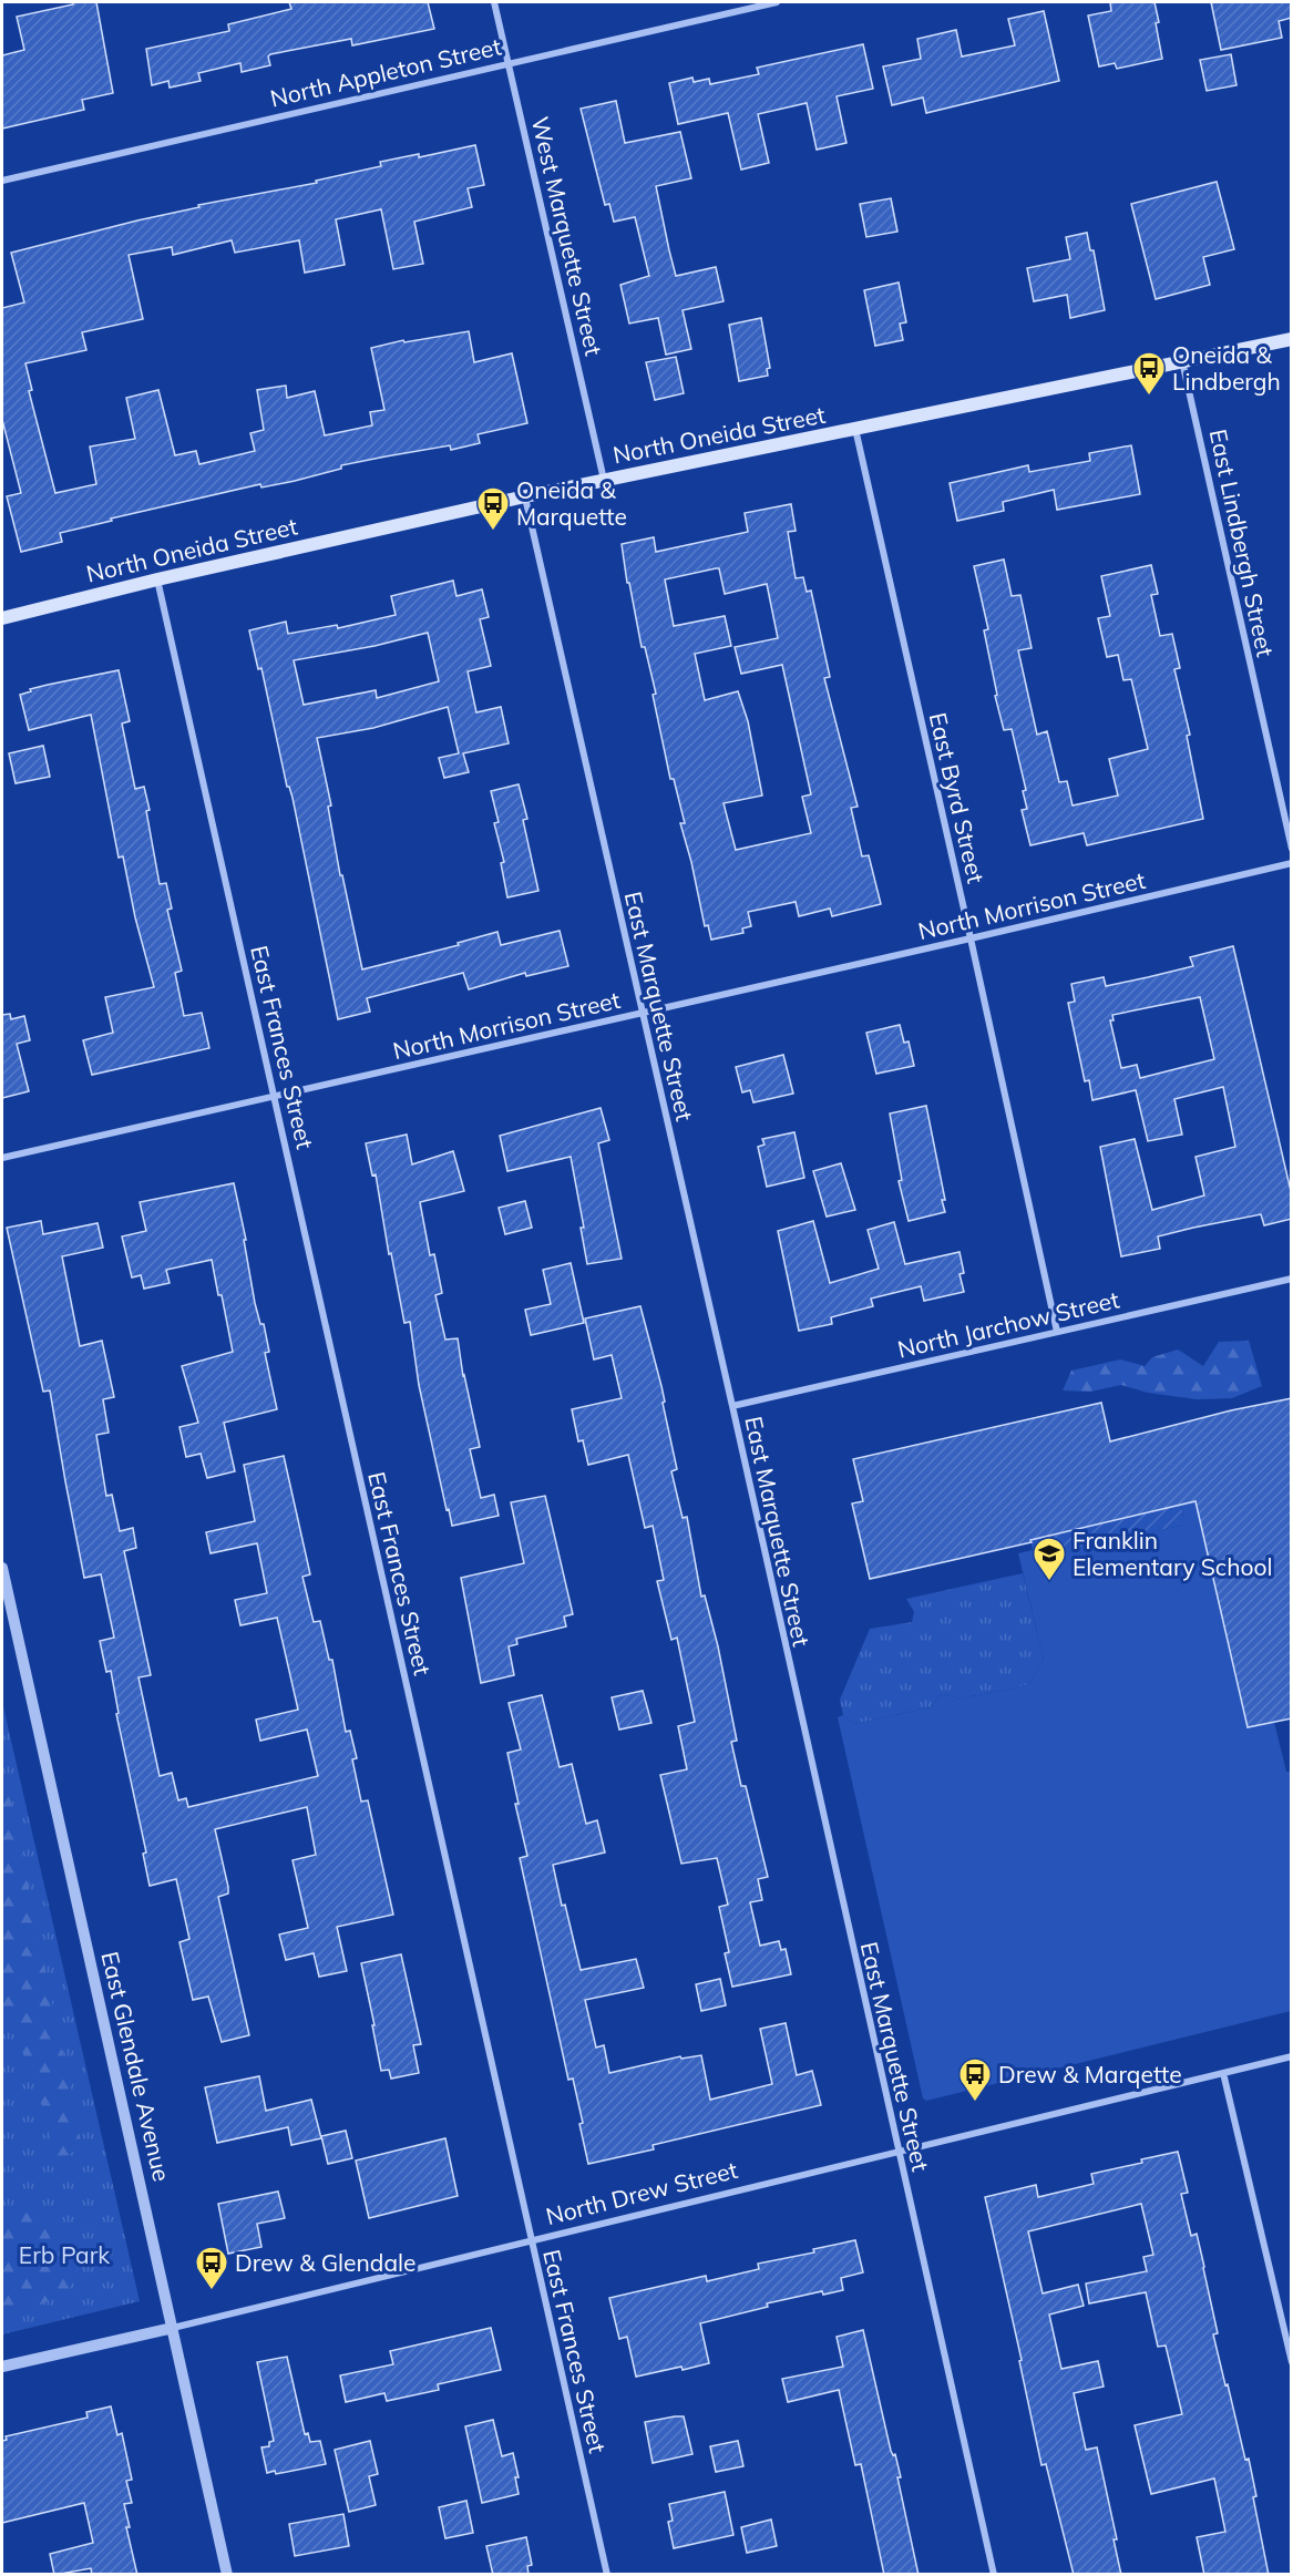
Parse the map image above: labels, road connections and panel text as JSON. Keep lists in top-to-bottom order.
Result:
{
  "streets": {
    "main road": ["North Oneida Street"],
    "street": [
      "North Appleton Street",
      "West Marquette Street",
      "East Lindbergh Street",
      "East Byrd Street",
      "North Morrison Street",
      "East Marquette Street",
      "East Frances Street",
      "North Jarchow Street",
      "East Glendale Avenue",
      "North Drew Street"
    ]
  },
  "crossings": [
    ["North Appleton Street", "West Marquette Street"],
    ["West Marquette Street", "North Oneida Street"],
    ["North Oneida Street", "East Lindbergh Street"],
    ["North Oneida Street", "East Byrd Street"],
    ["North Oneida Street", "East Marquette Street"],
    ["North Oneida Street", "East Frances Street"],
    ["East Byrd Street", "North Morrison Street"],
    ["East Byrd Street", "North Jarchow Street"],
    ["North Morrison Street", "East Marquette Street"],
    ["North Morrison Street", "East Frances Street"],
    ["East Marquette Street", "North Jarchow Street"],
    ["East Marquette Street", "North Drew Street"],
    ["East Frances Street", "North Drew Street"],
    ["East Glendale Avenue", "North Drew Street"]
  ],
  "parks": ["Erb Park"],
  "places": {
    "bus stop": [
      "Oneida & Lindbergh",
      "Oneida & Marquette",
      "Drew & Marqette",
      "Drew & Glendale"
    ],
    "school or university": ["Franklin Elementary School"]
  }
}
